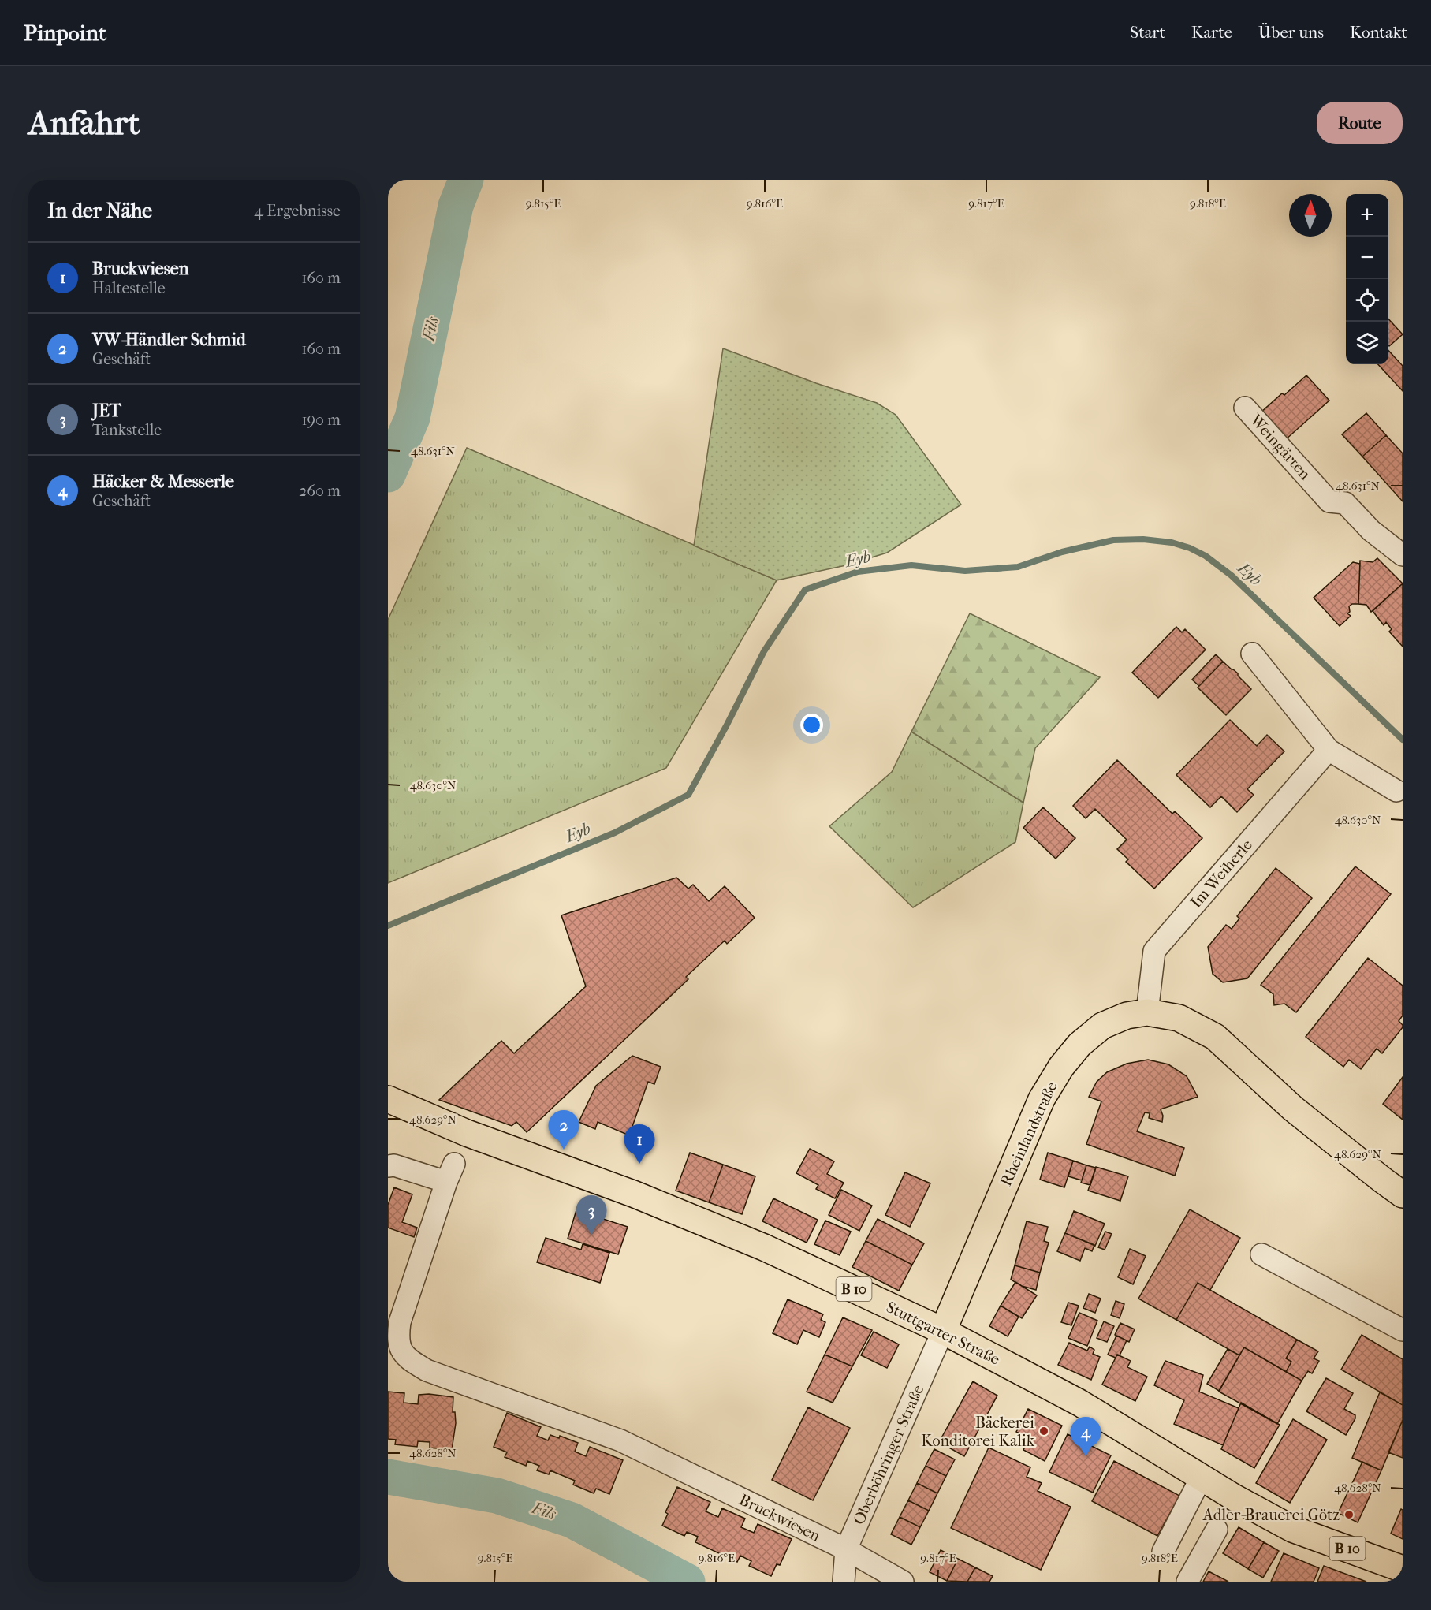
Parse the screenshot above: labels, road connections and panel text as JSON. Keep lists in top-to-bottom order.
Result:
{
  "streets": {
    "main road": ["Rheinlandstraße", "B 10", "Stuttgarter Straße"],
    "street": [
      "Weingärten",
      "Im Weiherle",
      "Oberböhringer Straße",
      "Bruckwiesen"
    ]
  },
  "crossings": [
    ["Im Weiherle", "Rheinlandstraße"],
    ["Rheinlandstraße", "Stuttgarter Straße"],
    ["Rheinlandstraße", "Oberböhringer Straße"],
    ["Stuttgarter Straße", "Oberböhringer Straße"],
    ["Oberböhringer Straße", "Bruckwiesen"]
  ],
  "water": ["Fils", "Eyb"],
  "places": ["Bäckerei Konditorei Kalik", "Adler-Brauerei Götz"],
  "north": "top",
  "page": {
    "header": "Pinpoint",
    "nav": [
      "Start",
      "Karte",
      "Über uns",
      "Kontakt"
    ],
    "buttons": "Route",
    "title": "Anfahrt",
    "heading": ["In der Nähe", "4 Ergebnisse"],
    "map_buttons": ["+", "−"],
    "list": [
      {
        "mark": "1",
        "name": "Bruckwiesen",
        "note": "Haltestelle",
        "value": "160 m"
      },
      {
        "mark": "2",
        "name": "VW-Händler Schmid",
        "note": "Geschäft",
        "value": "160 m"
      },
      {
        "mark": "3",
        "name": "JET",
        "note": "Tankstelle",
        "value": "190 m"
      },
      {
        "mark": "4",
        "name": "Häcker & Messerle",
        "note": "Geschäft",
        "value": "260 m"
      }
    ],
    "pins": [
      "2",
      "1",
      "3",
      "4"
    ]
  },
  "coordinates": [
    "9.815°E",
    "9.816°E",
    "9.817°E",
    "9.818°E",
    "48.631°N",
    "48.630°N",
    "48.629°N",
    "48.628°N"
  ]
}
